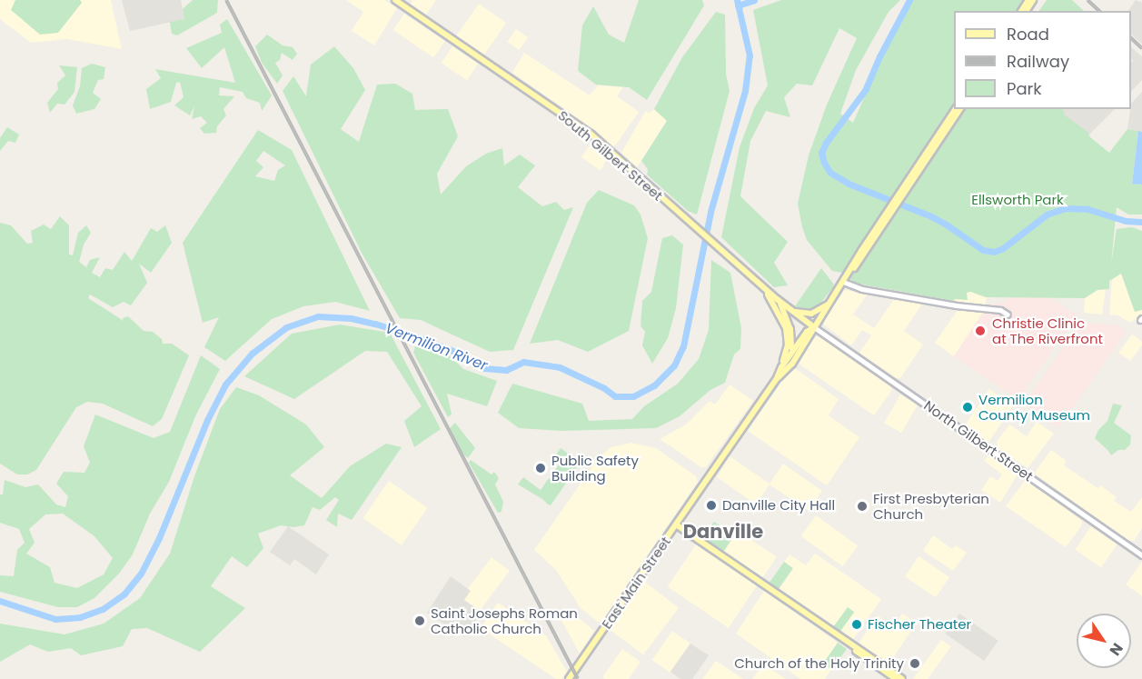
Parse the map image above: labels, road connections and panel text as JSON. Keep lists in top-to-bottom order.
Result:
{
  "streets": {
    "main road": ["South Gilbert Street", "North Gilbert Street", "East Main Street"]
  },
  "crossings": [
    ["South Gilbert Street", "North Gilbert Street"],
    ["South Gilbert Street", "East Main Street"],
    ["North Gilbert Street", "East Main Street"]
  ],
  "districts": ["Danville"],
  "water": ["Vermilion River"],
  "parks": ["Ellsworth Park"],
  "places": [
    "Christie Clinic at The Riverfront",
    "Vermilion County Museum",
    "Public Safety Building",
    "Danville City Hall",
    "First Presbyterian Church",
    "Saint Josephs Roman Catholic Church",
    "Fischer Theater",
    "Church of the Holy Trinity"
  ],
  "legend": ["Road", "Railway", "Park"],
  "north": "bottom right"
}
